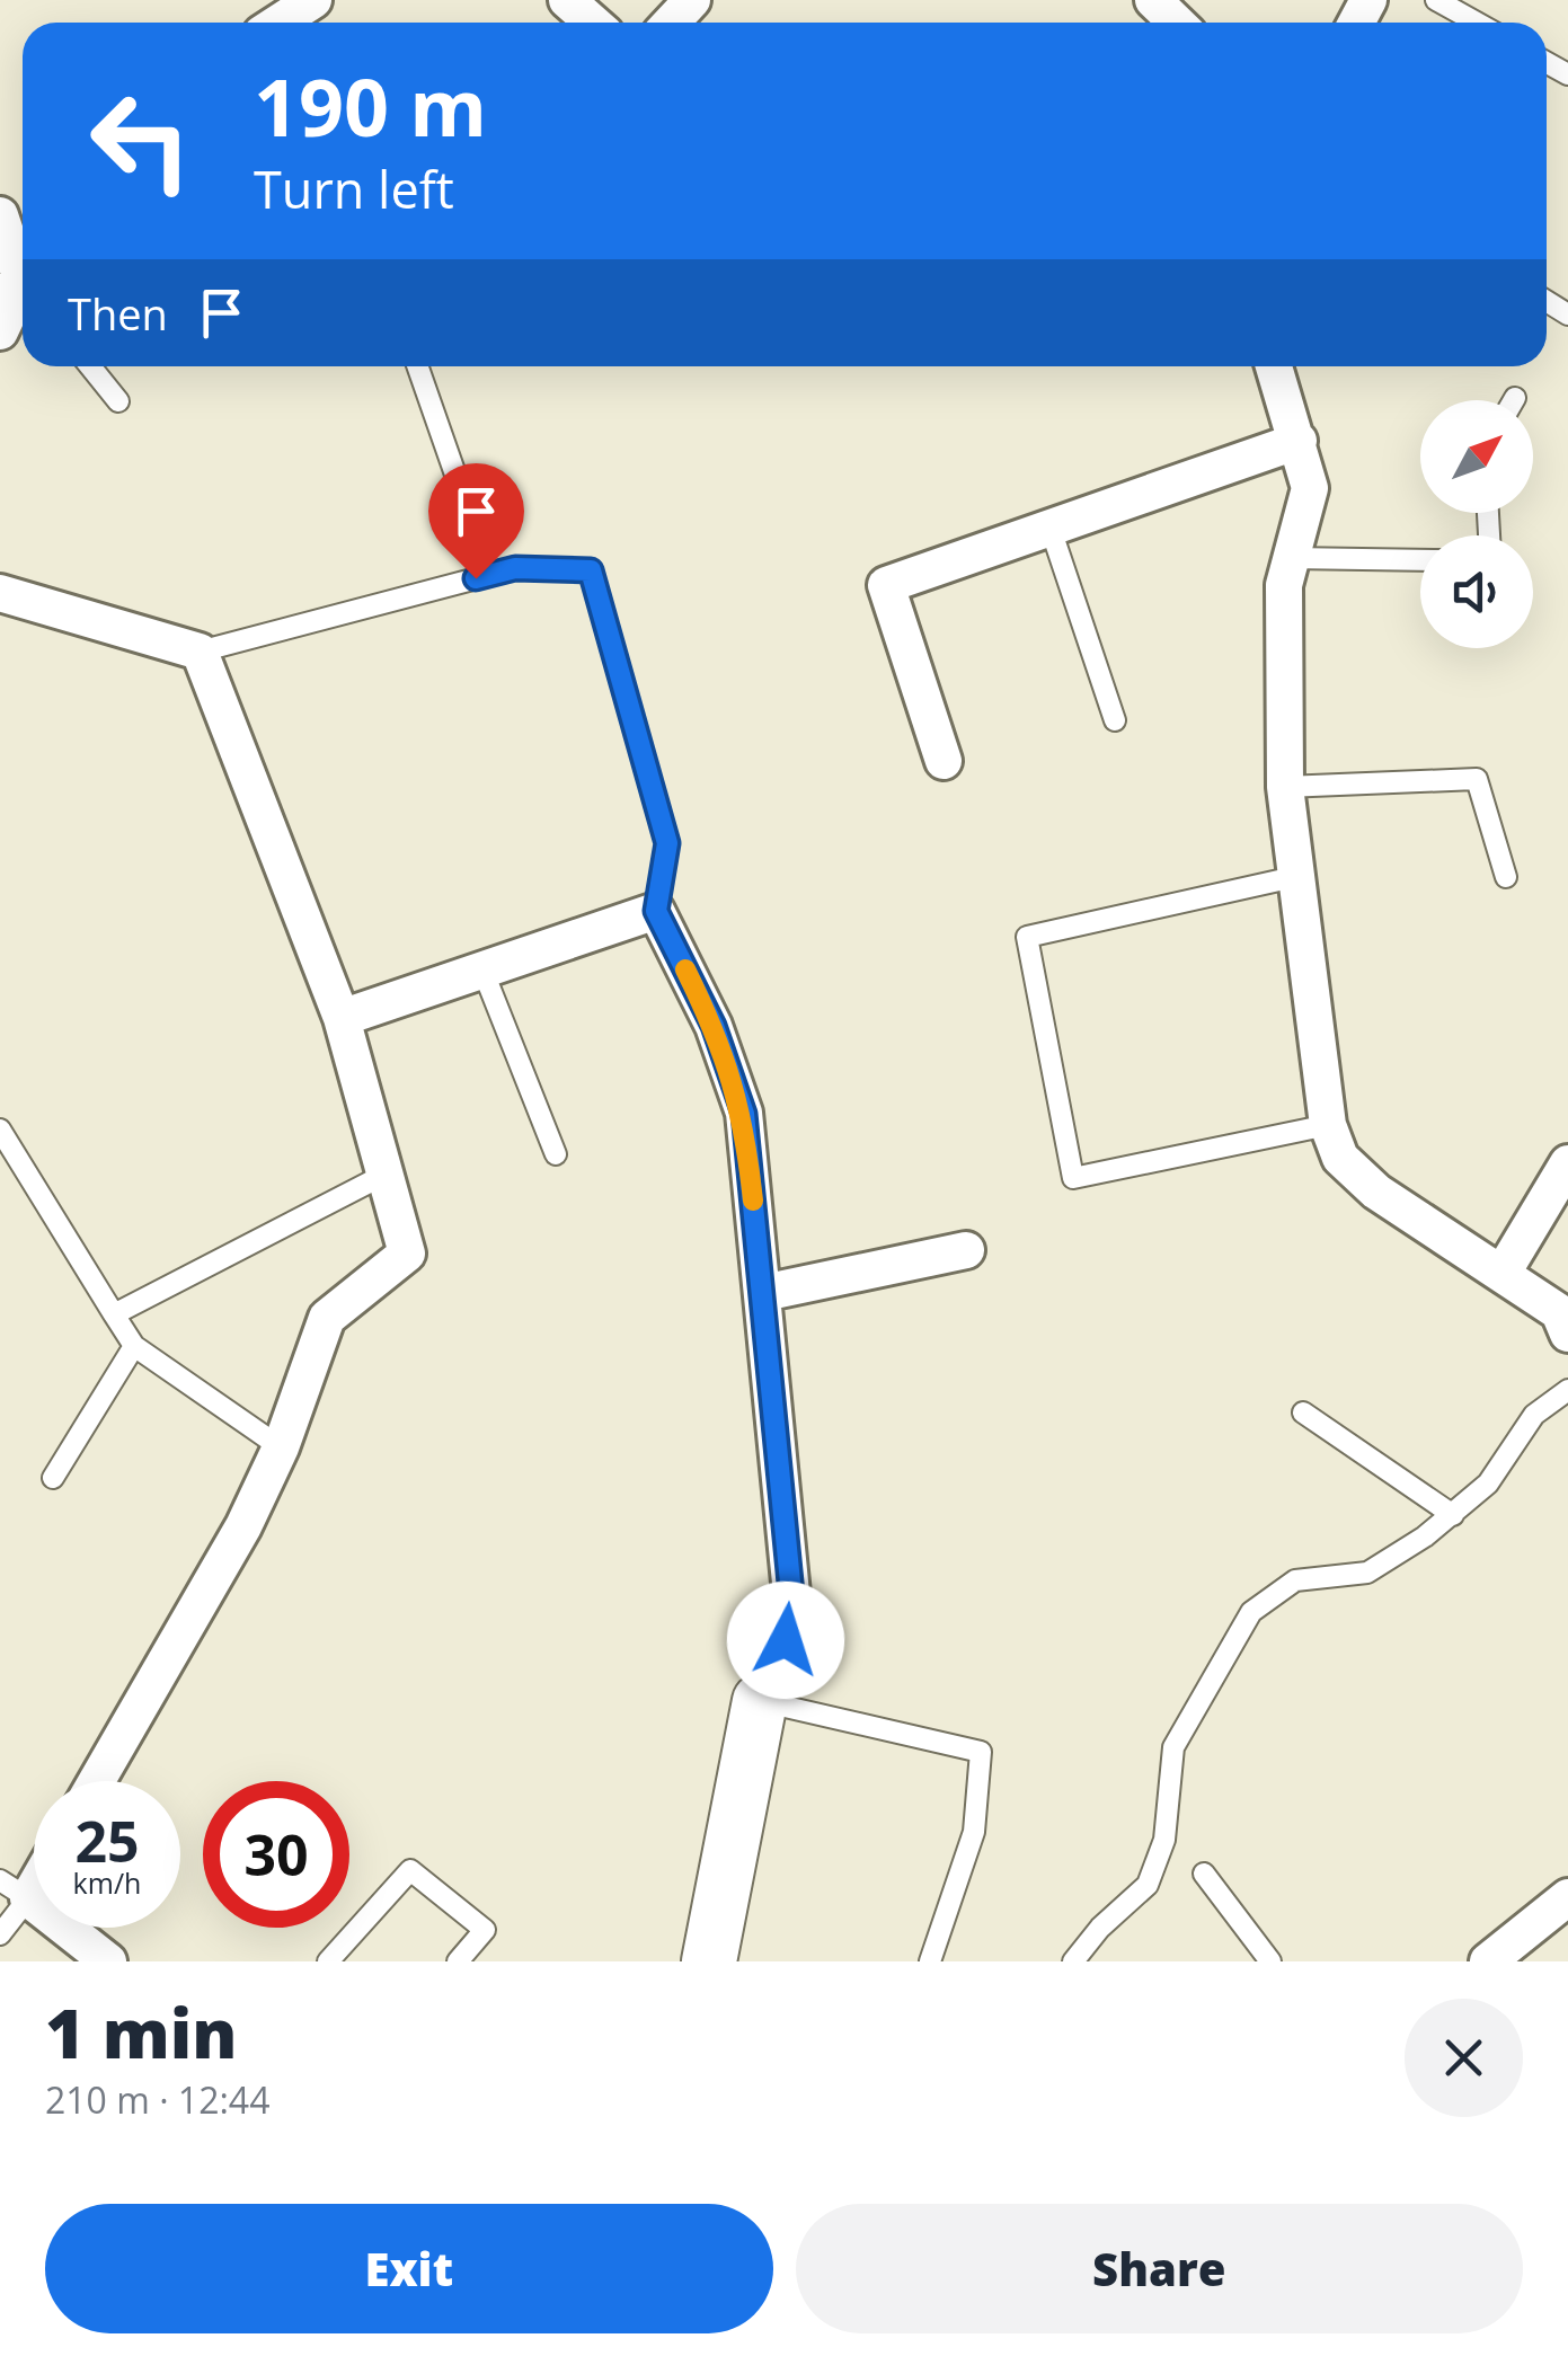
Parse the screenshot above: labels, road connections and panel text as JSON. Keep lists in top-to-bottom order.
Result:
{
  "north": "top right",
  "page": {
    "turn": ["190 m", "Turn left"],
    "then": "Then",
    "speed": "25 km/h",
    "limit": "30",
    "heading": ["1 min", "210 m · 12:44"],
    "buttons": ["Exit", "Share"]
  }
}
